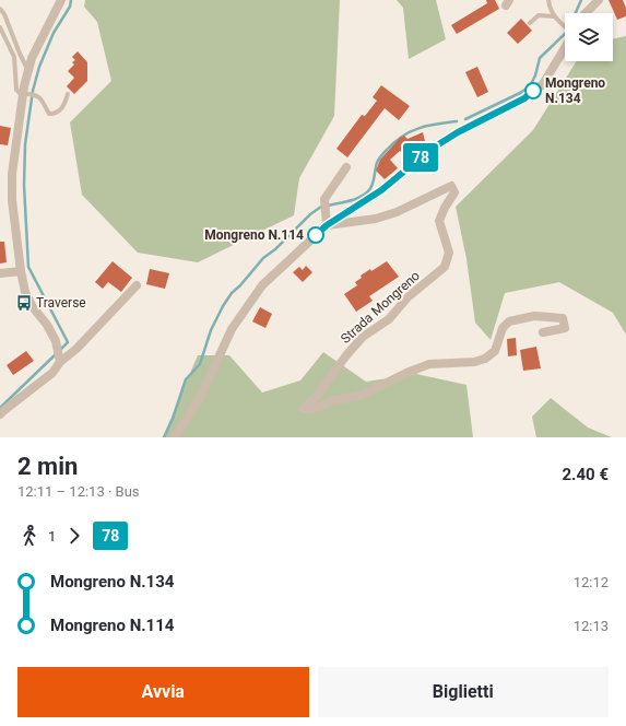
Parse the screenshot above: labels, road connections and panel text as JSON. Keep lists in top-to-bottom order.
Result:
{
  "streets": {
    "street": ["Strada Mongreno"]
  },
  "places": {
    "other": ["Mongreno N.134", "Mongreno N.114"],
    "bus stop": ["Traverse"]
  },
  "lines": ["bus line 78"],
  "page": {
    "on_map": "78",
    "heading": ["2 min", "12:11 – 12:13 · Bus", "2.40 €"],
    "legs": ["1", "78"],
    "list": [
      {
        "name": "Mongreno N.134",
        "value": "12:12"
      },
      {
        "name": "Mongreno N.114",
        "value": "12:13"
      }
    ],
    "buttons": ["Avvia", "Biglietti"]
  }
}
